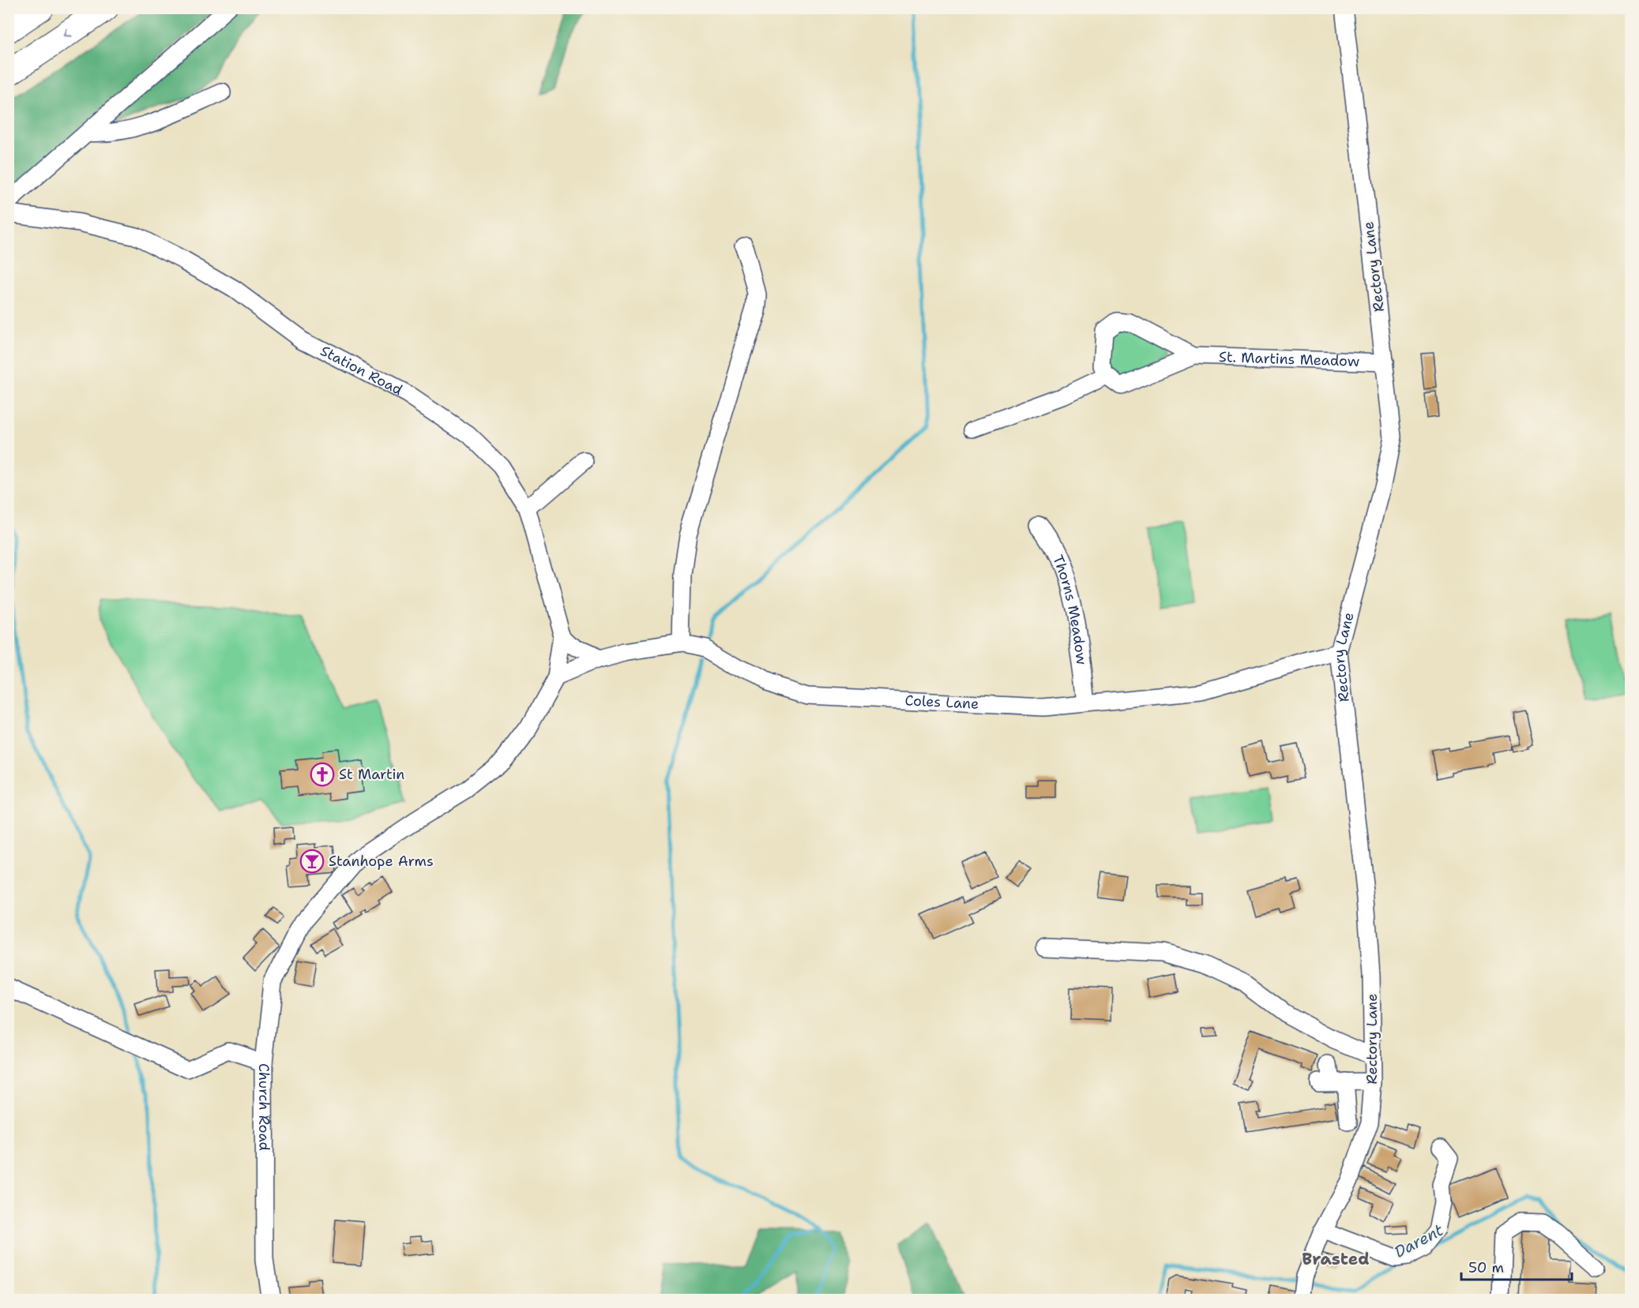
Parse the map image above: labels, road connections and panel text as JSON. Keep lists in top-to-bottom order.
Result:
{
  "streets": {
    "street": [
      "Rectory Lane",
      "St. Martins Meadow",
      "Station Road",
      "Thorns Meadow",
      "Coles Lane",
      "Church Road"
    ]
  },
  "crossings": [
    ["Rectory Lane", "St. Martins Meadow"],
    ["Rectory Lane", "Coles Lane"],
    ["Station Road", "Coles Lane"],
    ["Station Road", "Church Road"],
    ["Thorns Meadow", "Coles Lane"],
    ["Coles Lane", "Church Road"]
  ],
  "districts": ["Brasted"],
  "water": ["Darent"],
  "places": {
    "church": ["St Martin"],
    "bar": ["Stanhope Arms"]
  },
  "scale_bar": "50 m"
}
